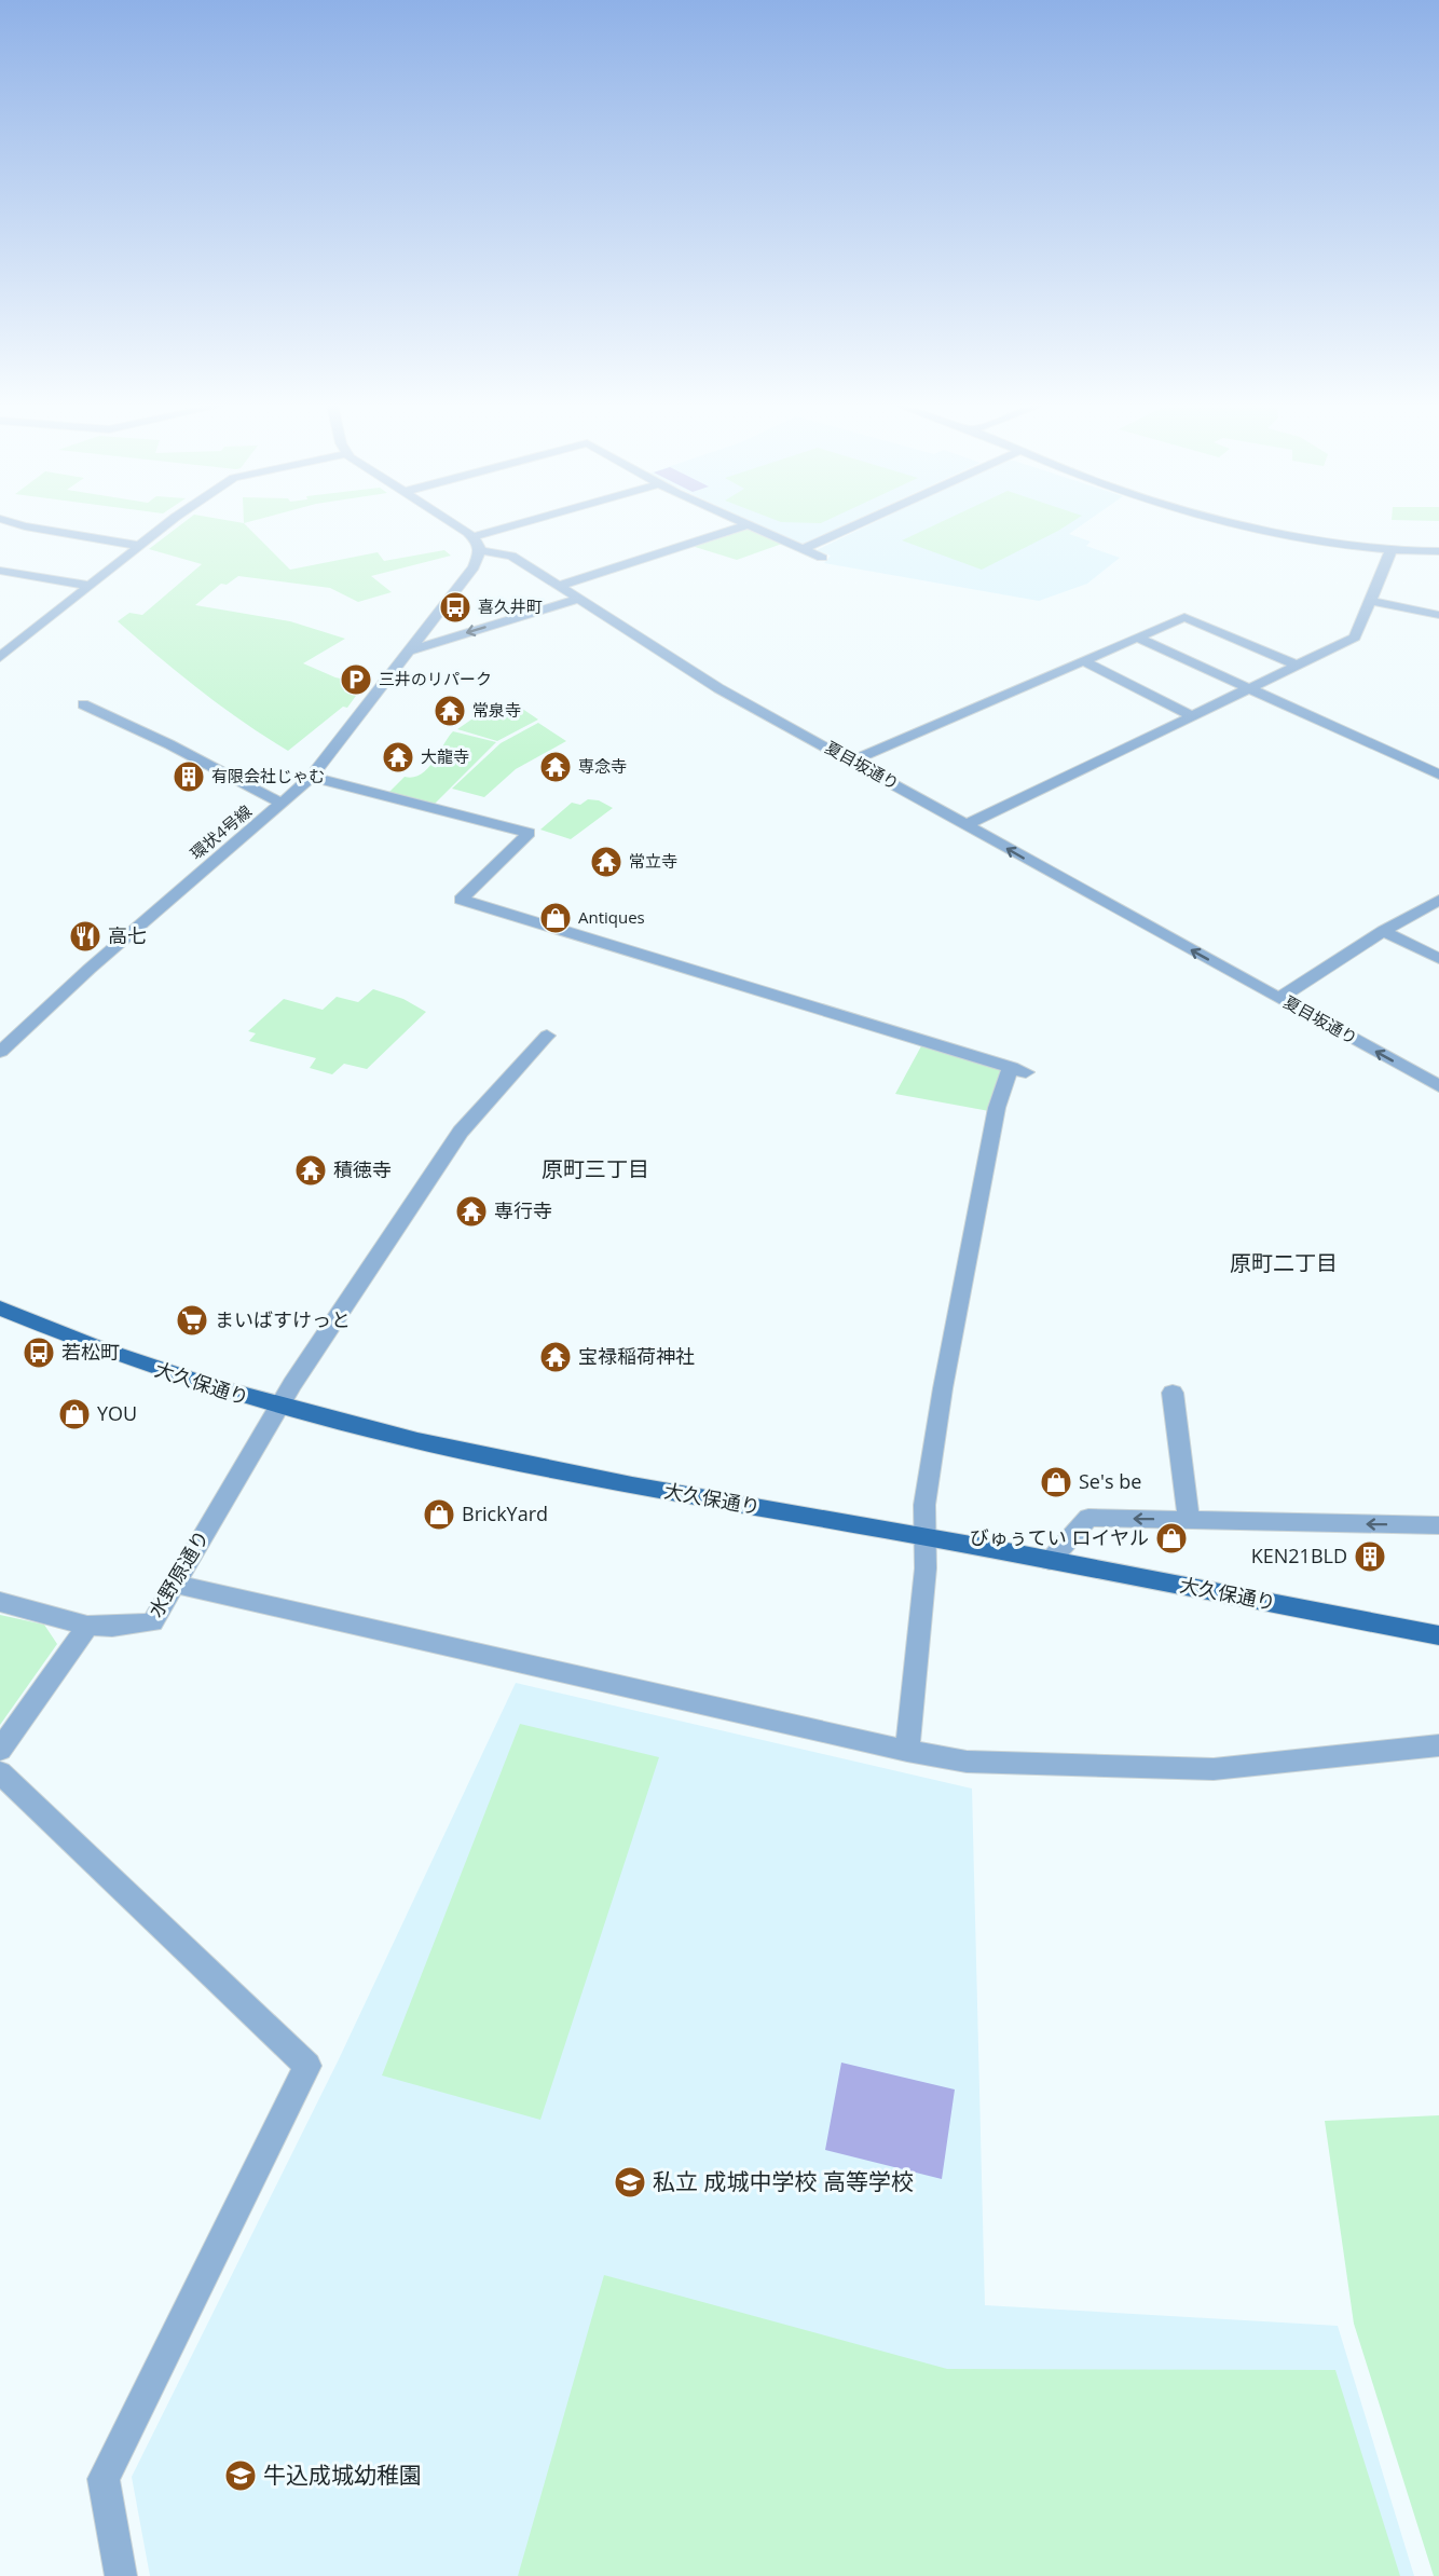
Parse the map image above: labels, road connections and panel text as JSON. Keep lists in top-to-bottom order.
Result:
{
  "streets": {
    "main road": ["大久保通り"],
    "street": ["夏目坂通り", "環状4号線", "水野原通り"]
  },
  "crossings": [
    ["夏目坂通り", "環状4号線"],
    ["大久保通り", "水野原通り"]
  ],
  "one_way": ["夏目坂通り"],
  "districts": ["原町三丁目", "原町二丁目"],
  "places": {
    "bus stop": ["喜久井町", "若松町"],
    "parking": ["三井のリパーク"],
    "temple": [
      "常泉寺",
      "大龍寺",
      "専念寺",
      "常立寺",
      "積徳寺",
      "専行寺",
      "宝禄稲荷神社"
    ],
    "building": ["有限会社じゃむ", "KEN21BLD"],
    "shop": [
      "Antiques",
      "YOU",
      "Se's be",
      "BrickYard",
      "びゅぅてい ロイヤル"
    ],
    "restaurant": ["高七"],
    "supermarket": ["まいばすけっと"],
    "school or university": ["私立 成城中学校 高等学校", "牛込成城幼稚園"]
  }
}
